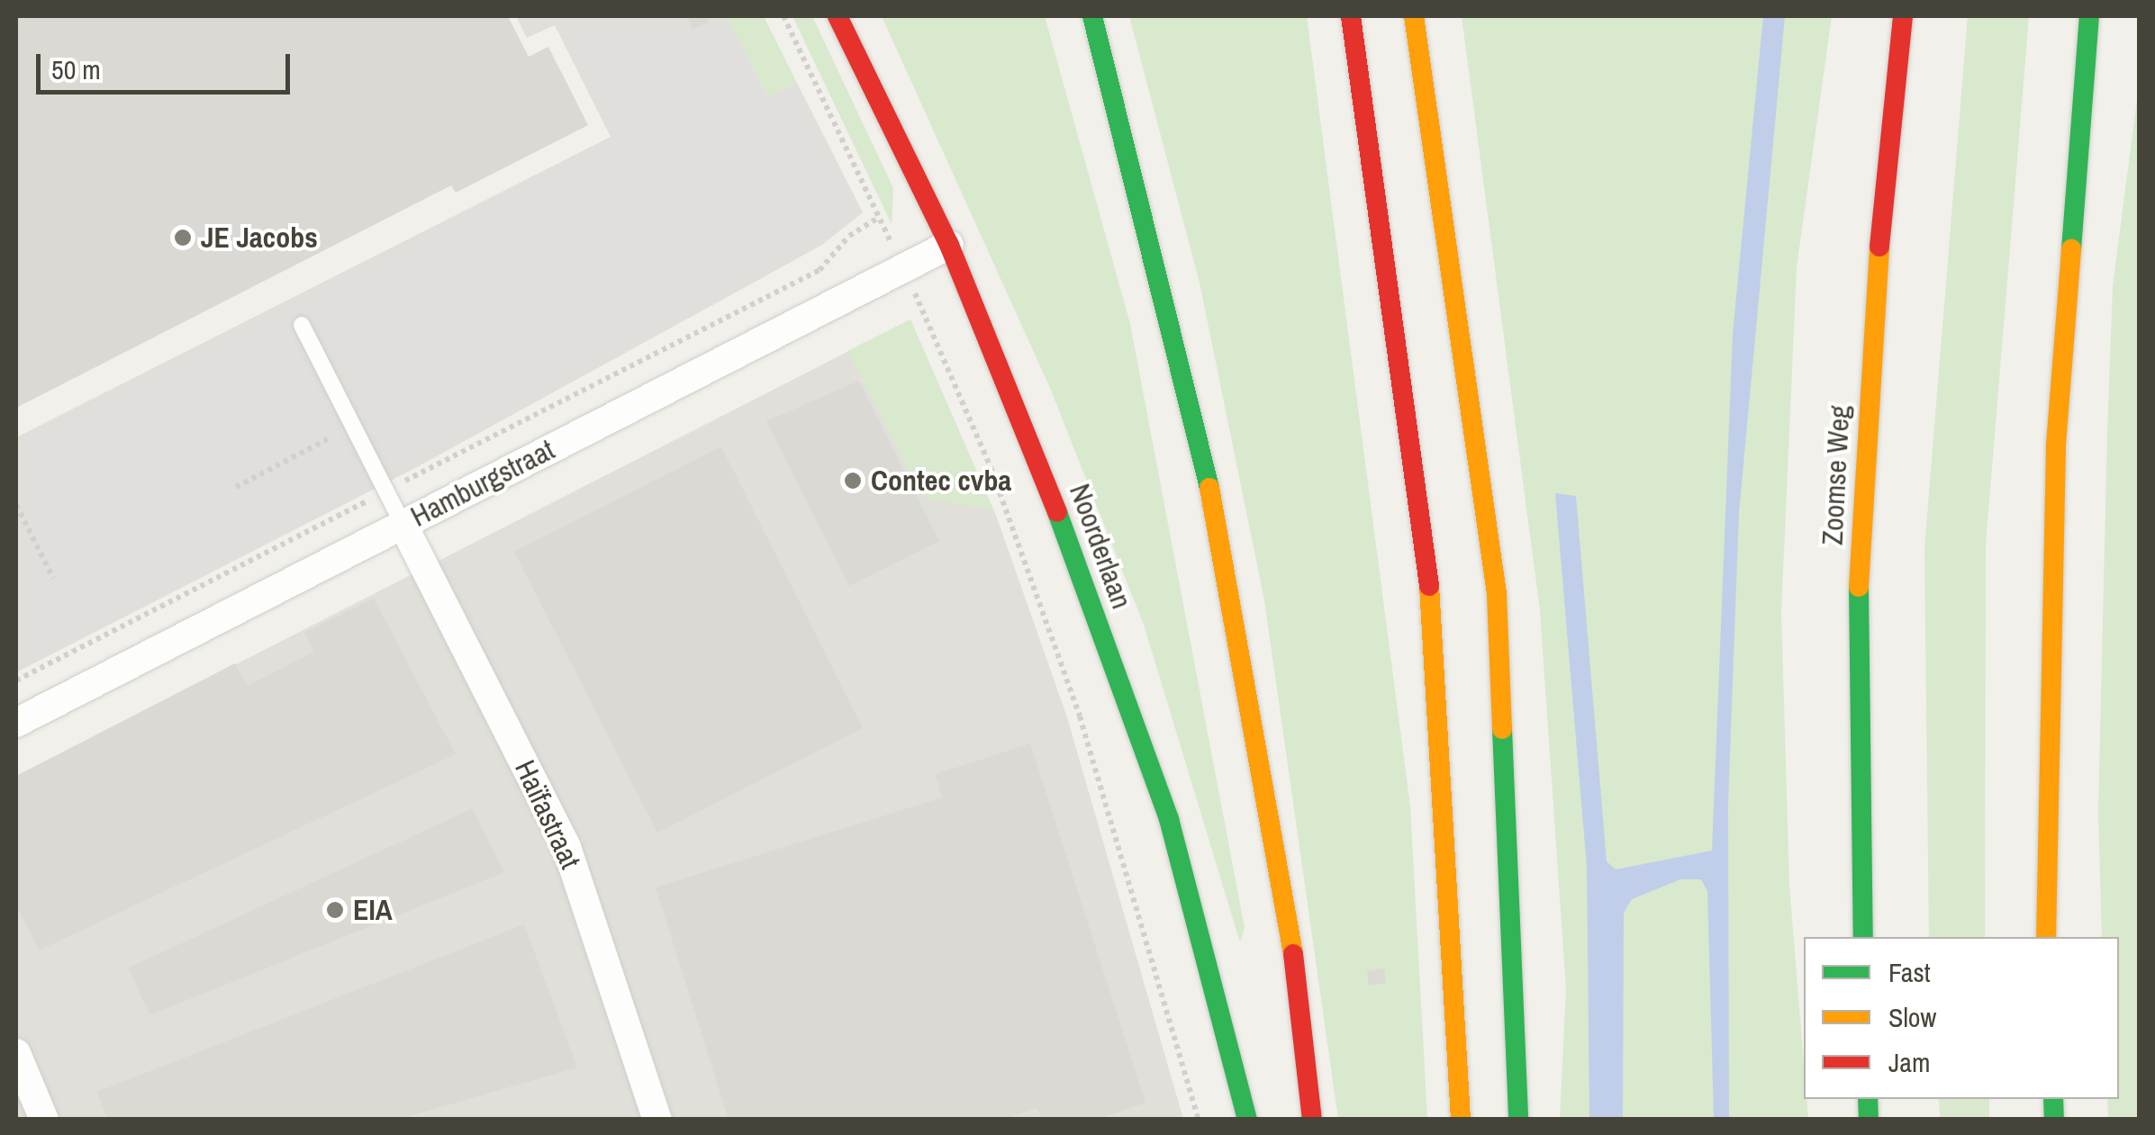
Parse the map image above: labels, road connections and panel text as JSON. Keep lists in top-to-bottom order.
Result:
{
  "streets": {
    "main road": ["Zoomse Weg", "Noorderlaan"],
    "street": ["Hamburgstraat", "Haïfastraat"]
  },
  "crossings": [
    ["Hamburgstraat", "Noorderlaan"],
    ["Hamburgstraat", "Haïfastraat"]
  ],
  "places": ["JE Jacobs", "Contec cvba", "EIA"],
  "legend": ["Fast", "Slow", "Jam"],
  "scale_bar": "50 m"
}
